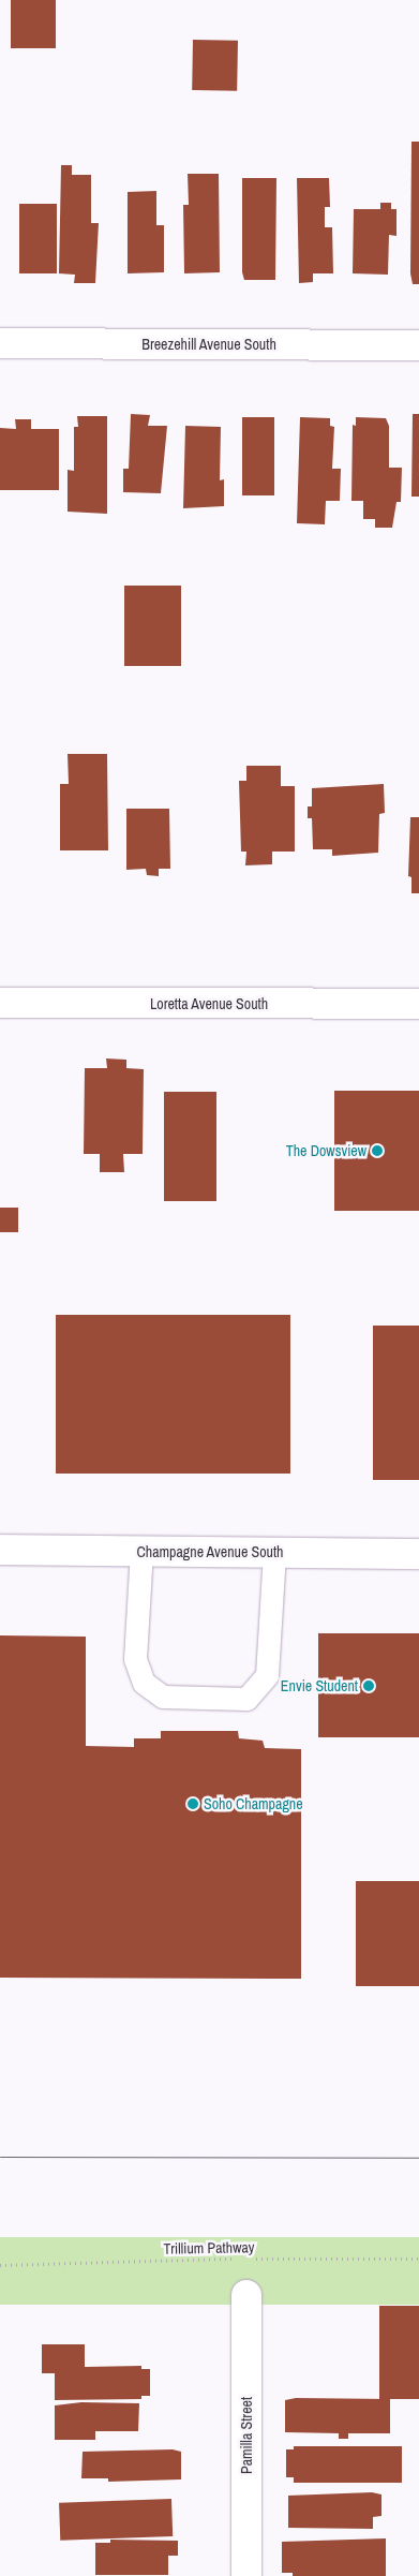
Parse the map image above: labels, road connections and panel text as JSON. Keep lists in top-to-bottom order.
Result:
{
  "streets": {
    "street": [
      "Breezehill Avenue South",
      "Loretta Avenue South",
      "Champagne Avenue South",
      "Pamilla Street"
    ],
    "path": ["Trillium Pathway"]
  },
  "places": ["The Dowsview", "Envie Student", "Soho Champagne"]
}
